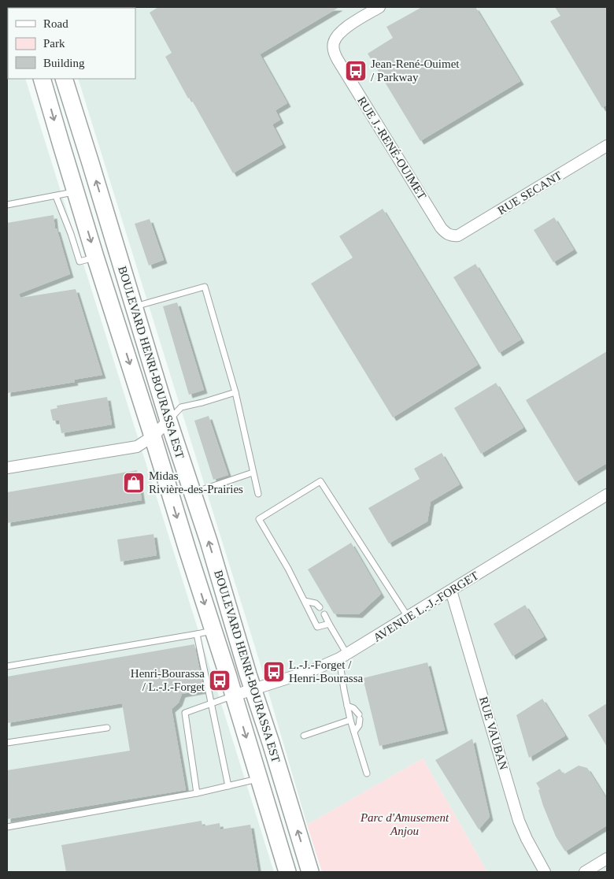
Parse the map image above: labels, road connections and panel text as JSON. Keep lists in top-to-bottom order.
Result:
{
  "streets": {
    "main road": ["BOULEVARD HENRI-BOURASSA EST"],
    "street": [
      "RUE J.-RENÉ-OUIMET",
      "RUE SECANT",
      "AVENUE L.-J.-FORGET",
      "RUE VAUBAN"
    ]
  },
  "crossings": [
    ["RUE J.-RENÉ-OUIMET", "RUE SECANT"],
    ["BOULEVARD HENRI-BOURASSA EST", "AVENUE L.-J.-FORGET"],
    ["AVENUE L.-J.-FORGET", "RUE VAUBAN"]
  ],
  "parks": ["Parc d'Amusement Anjou"],
  "places": {
    "bus stop": ["Jean-René-Ouimet / Parkway", "L.-J.-Forget / Henri-Bourassa", "Henri-Bourassa / L.-J.-Forget"],
    "shop": ["Midas Rivière-des-Prairies"]
  },
  "legend": ["Road", "Park", "Building"]
}
